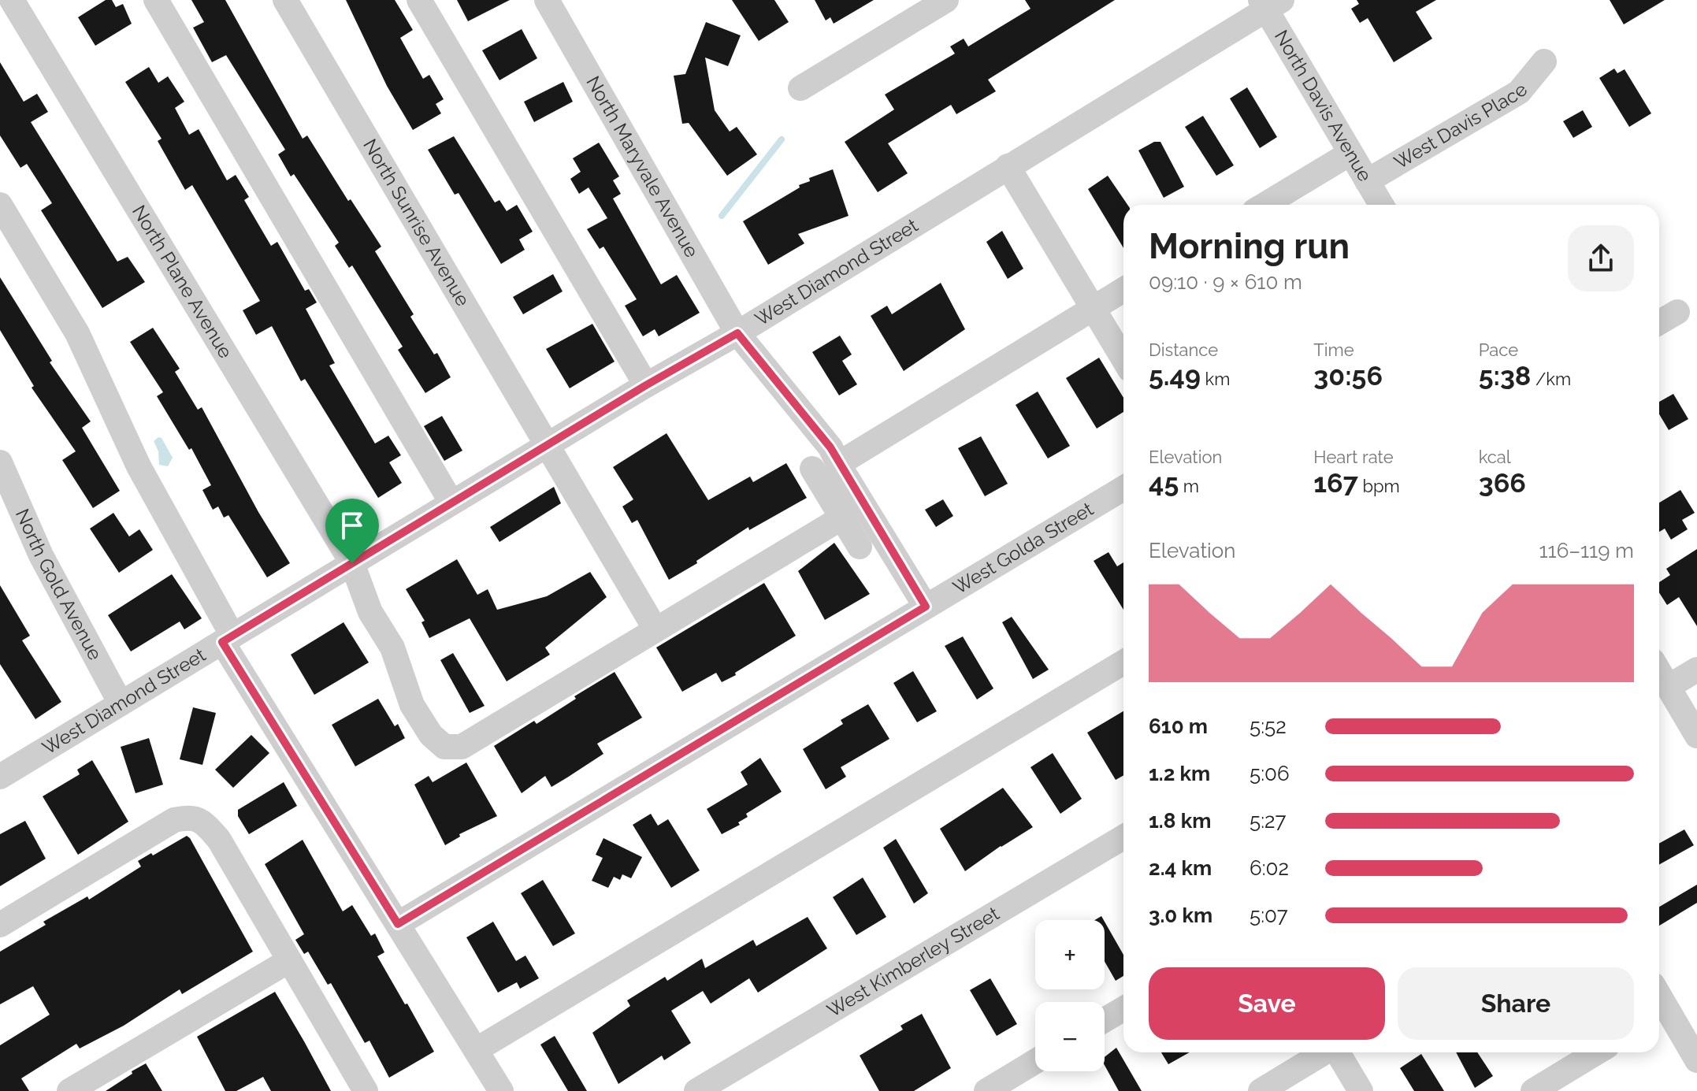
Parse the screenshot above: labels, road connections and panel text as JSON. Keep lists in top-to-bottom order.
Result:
{
  "streets": {
    "street": [
      "North Davis Avenue",
      "West Davis Place",
      "North Maryvale Avenue",
      "North Sunrise Avenue",
      "West Diamond Street",
      "North Plane Avenue",
      "West Golda Street",
      "North Gold Avenue",
      "West Kimberley Street"
    ]
  },
  "crossings": [
    ["North Davis Avenue", "West Davis Place"],
    ["North Davis Avenue", "West Diamond Street"],
    ["North Maryvale Avenue", "West Diamond Street"],
    ["North Maryvale Avenue", "West Golda Street"],
    ["North Sunrise Avenue", "West Diamond Street"],
    ["North Sunrise Avenue", "North Plane Avenue"],
    ["West Diamond Street", "North Plane Avenue"],
    ["West Diamond Street", "North Gold Avenue"]
  ],
  "page": {
    "heading": ["Morning run", "09:10 · 9 × 610 m"],
    "stats": [
      ["Distance", "5.49 km"],
      ["Time", "30:56"],
      ["Pace", "5:38 /km"],
      ["Elevation", "45 m"],
      ["Heart rate", "167 bpm"],
      ["kcal", "366"]
    ],
    "chart": ["Elevation", "116–119 m"],
    "list": [
      {
        "name": "610 m",
        "note": "5:52"
      },
      {
        "name": "1.2 km",
        "note": "5:06"
      },
      {
        "name": "1.8 km",
        "note": "5:27"
      },
      {
        "name": "2.4 km",
        "note": "6:02"
      },
      {
        "name": "3.0 km",
        "note": "5:07"
      }
    ],
    "map_buttons": ["+", "−"],
    "buttons": ["Save", "Share"]
  }
}
